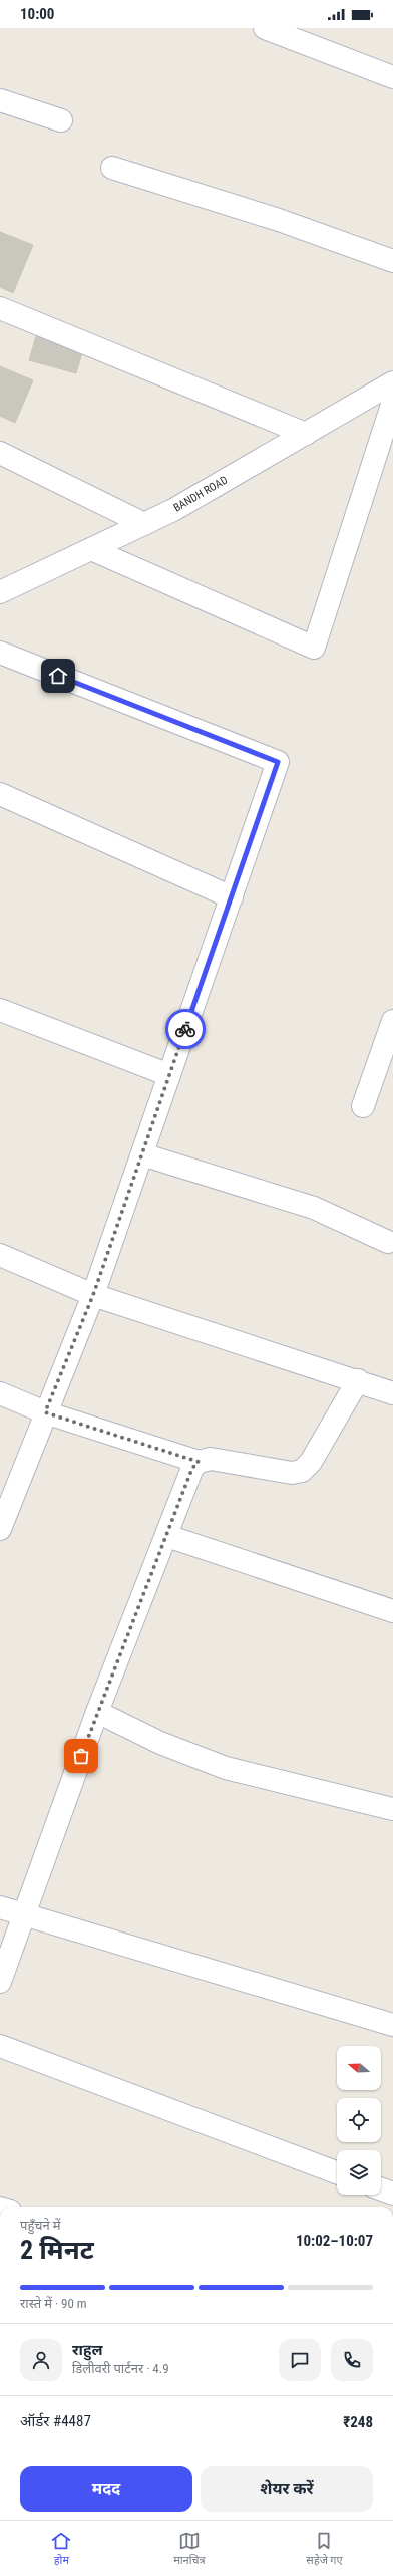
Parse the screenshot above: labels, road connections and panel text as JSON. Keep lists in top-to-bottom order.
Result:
{
  "streets": {
    "street": ["BANDH ROAD"]
  },
  "north": "left",
  "page": {
    "status": "10:00",
    "heading": ["2 मिनट", "पहुँचने में", "10:02–10:07"],
    "panel": [
      "राहुल",
      "डिलीवरी पार्टनर · 4.9",
      "ऑर्डर #4487",
      "₹248"
    ],
    "bar": "रास्ते में · 90 m",
    "buttons": ["मदद", "शेयर करें"],
    "tabs": ["होम", "मानचित्र", "सहेजे गए"]
  }
}
